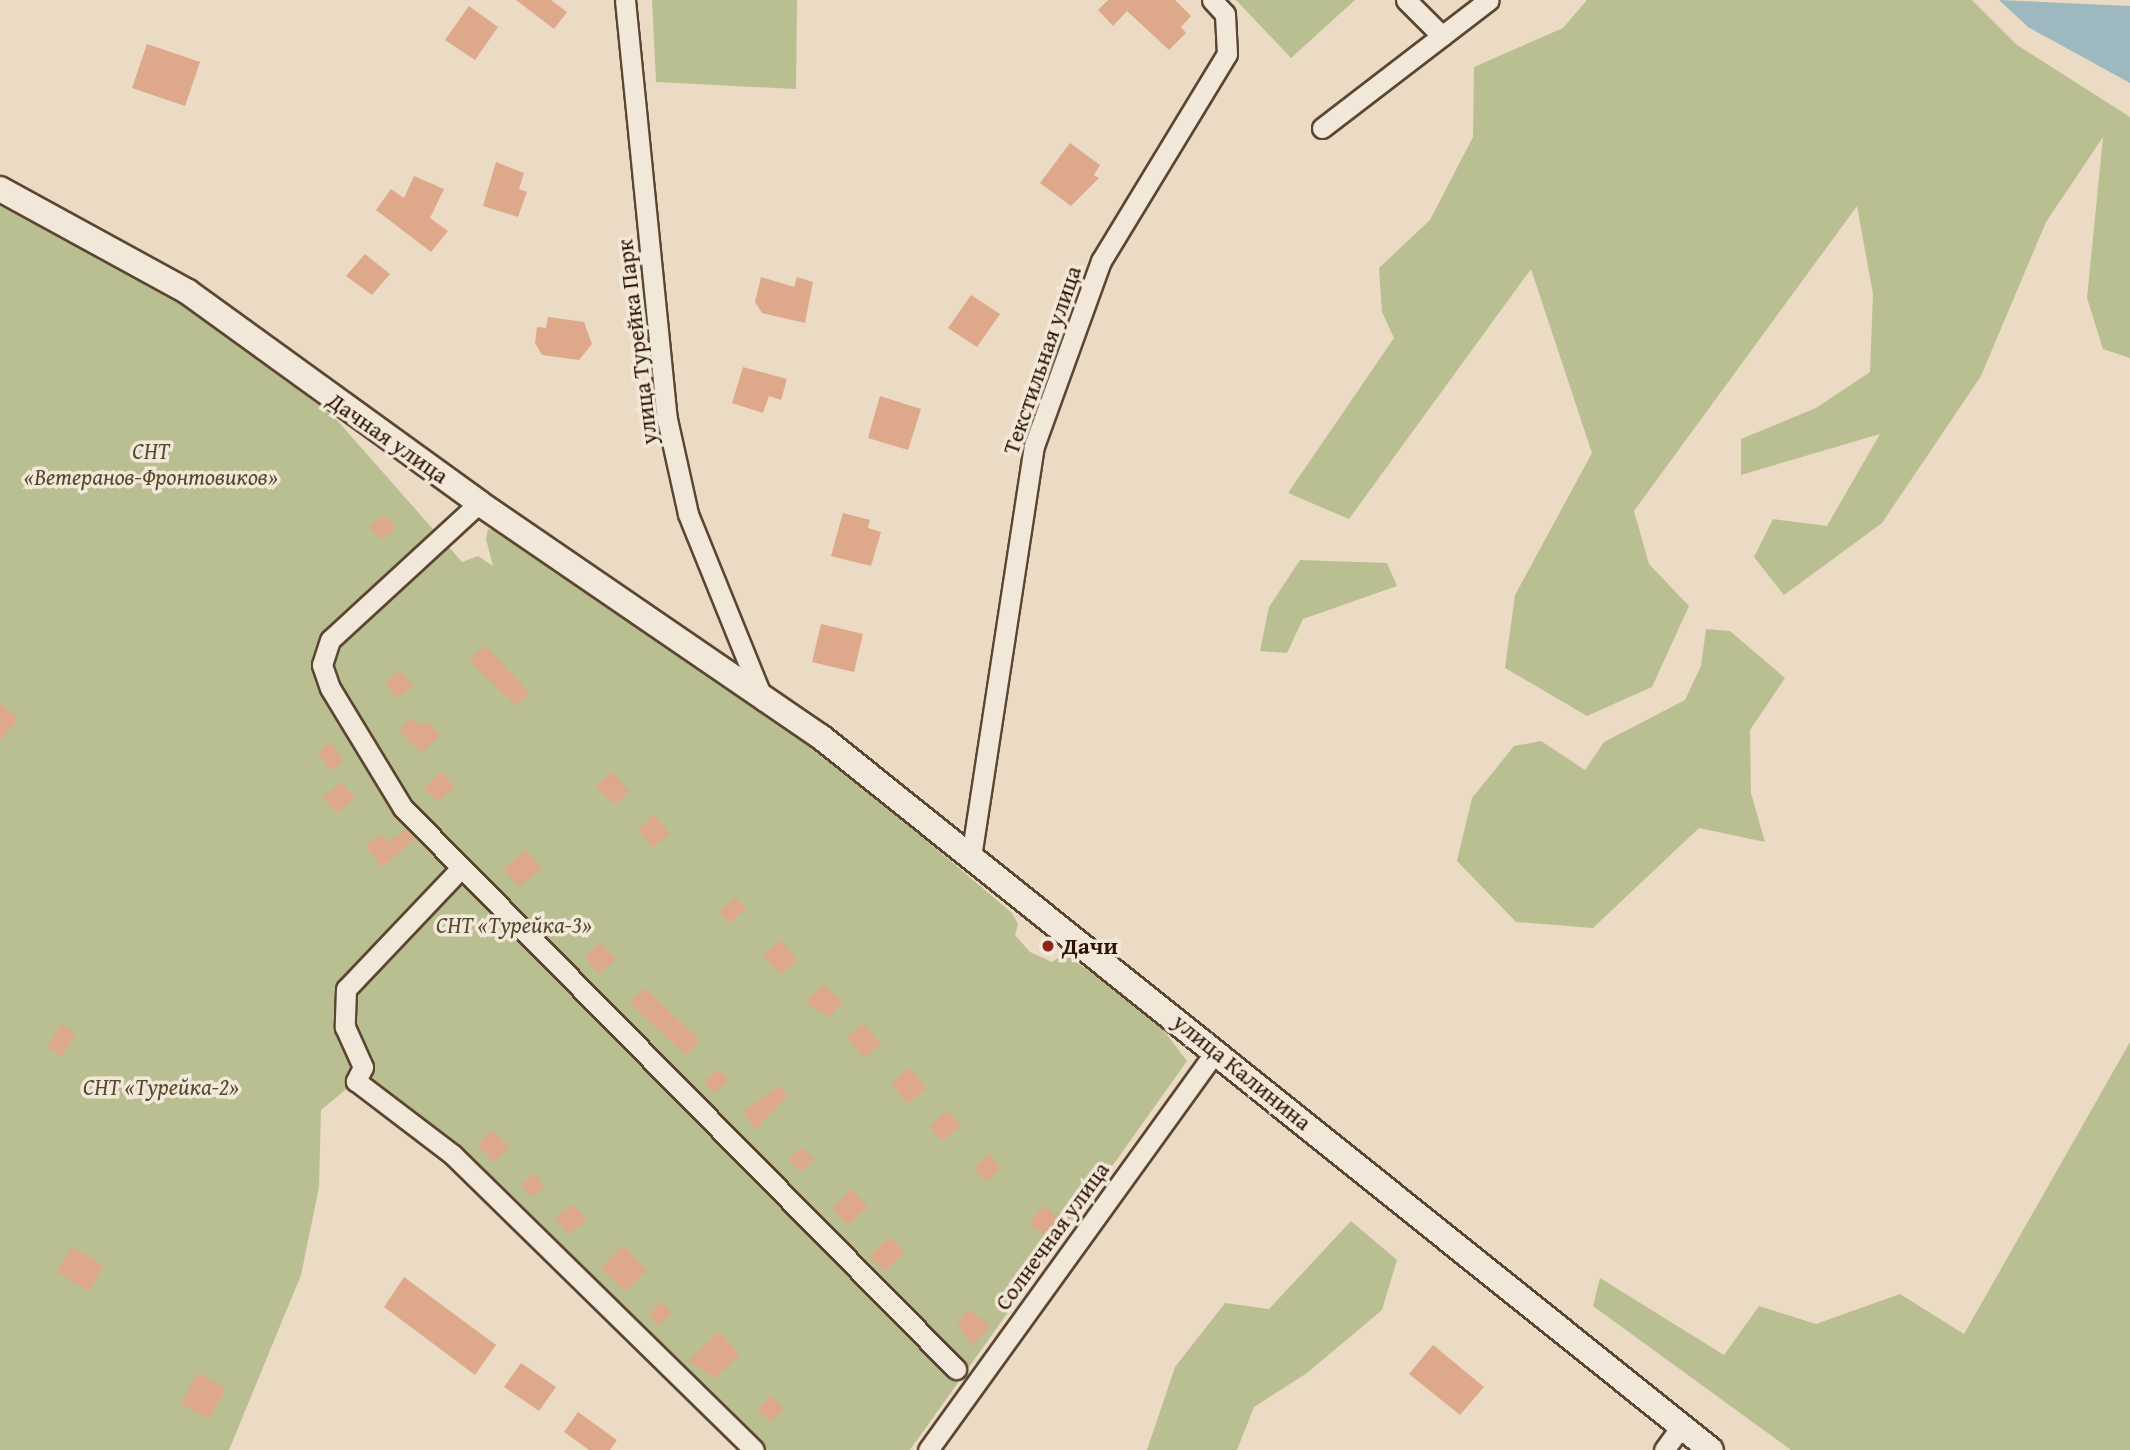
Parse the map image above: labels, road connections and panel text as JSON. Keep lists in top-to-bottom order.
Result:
{
  "streets": {
    "street": [
      "улица Турейка Парк",
      "Текстильная улица",
      "Дачная улица",
      "улица Калинина",
      "Солнечная улица"
    ]
  },
  "crossings": [
    ["улица Турейка Парк", "Дачная улица"],
    ["улица Турейка Парк", "улица Калинина"],
    ["Текстильная улица", "улица Калинина"],
    ["Дачная улица", "улица Калинина"],
    ["улица Калинина", "Солнечная улица"]
  ],
  "parks": ["СНТ «Ветеранов-Фронтовиков»", "СНТ «Турейка-3»", "СНТ «Турейка-2»"],
  "places": ["Дачи"]
}
